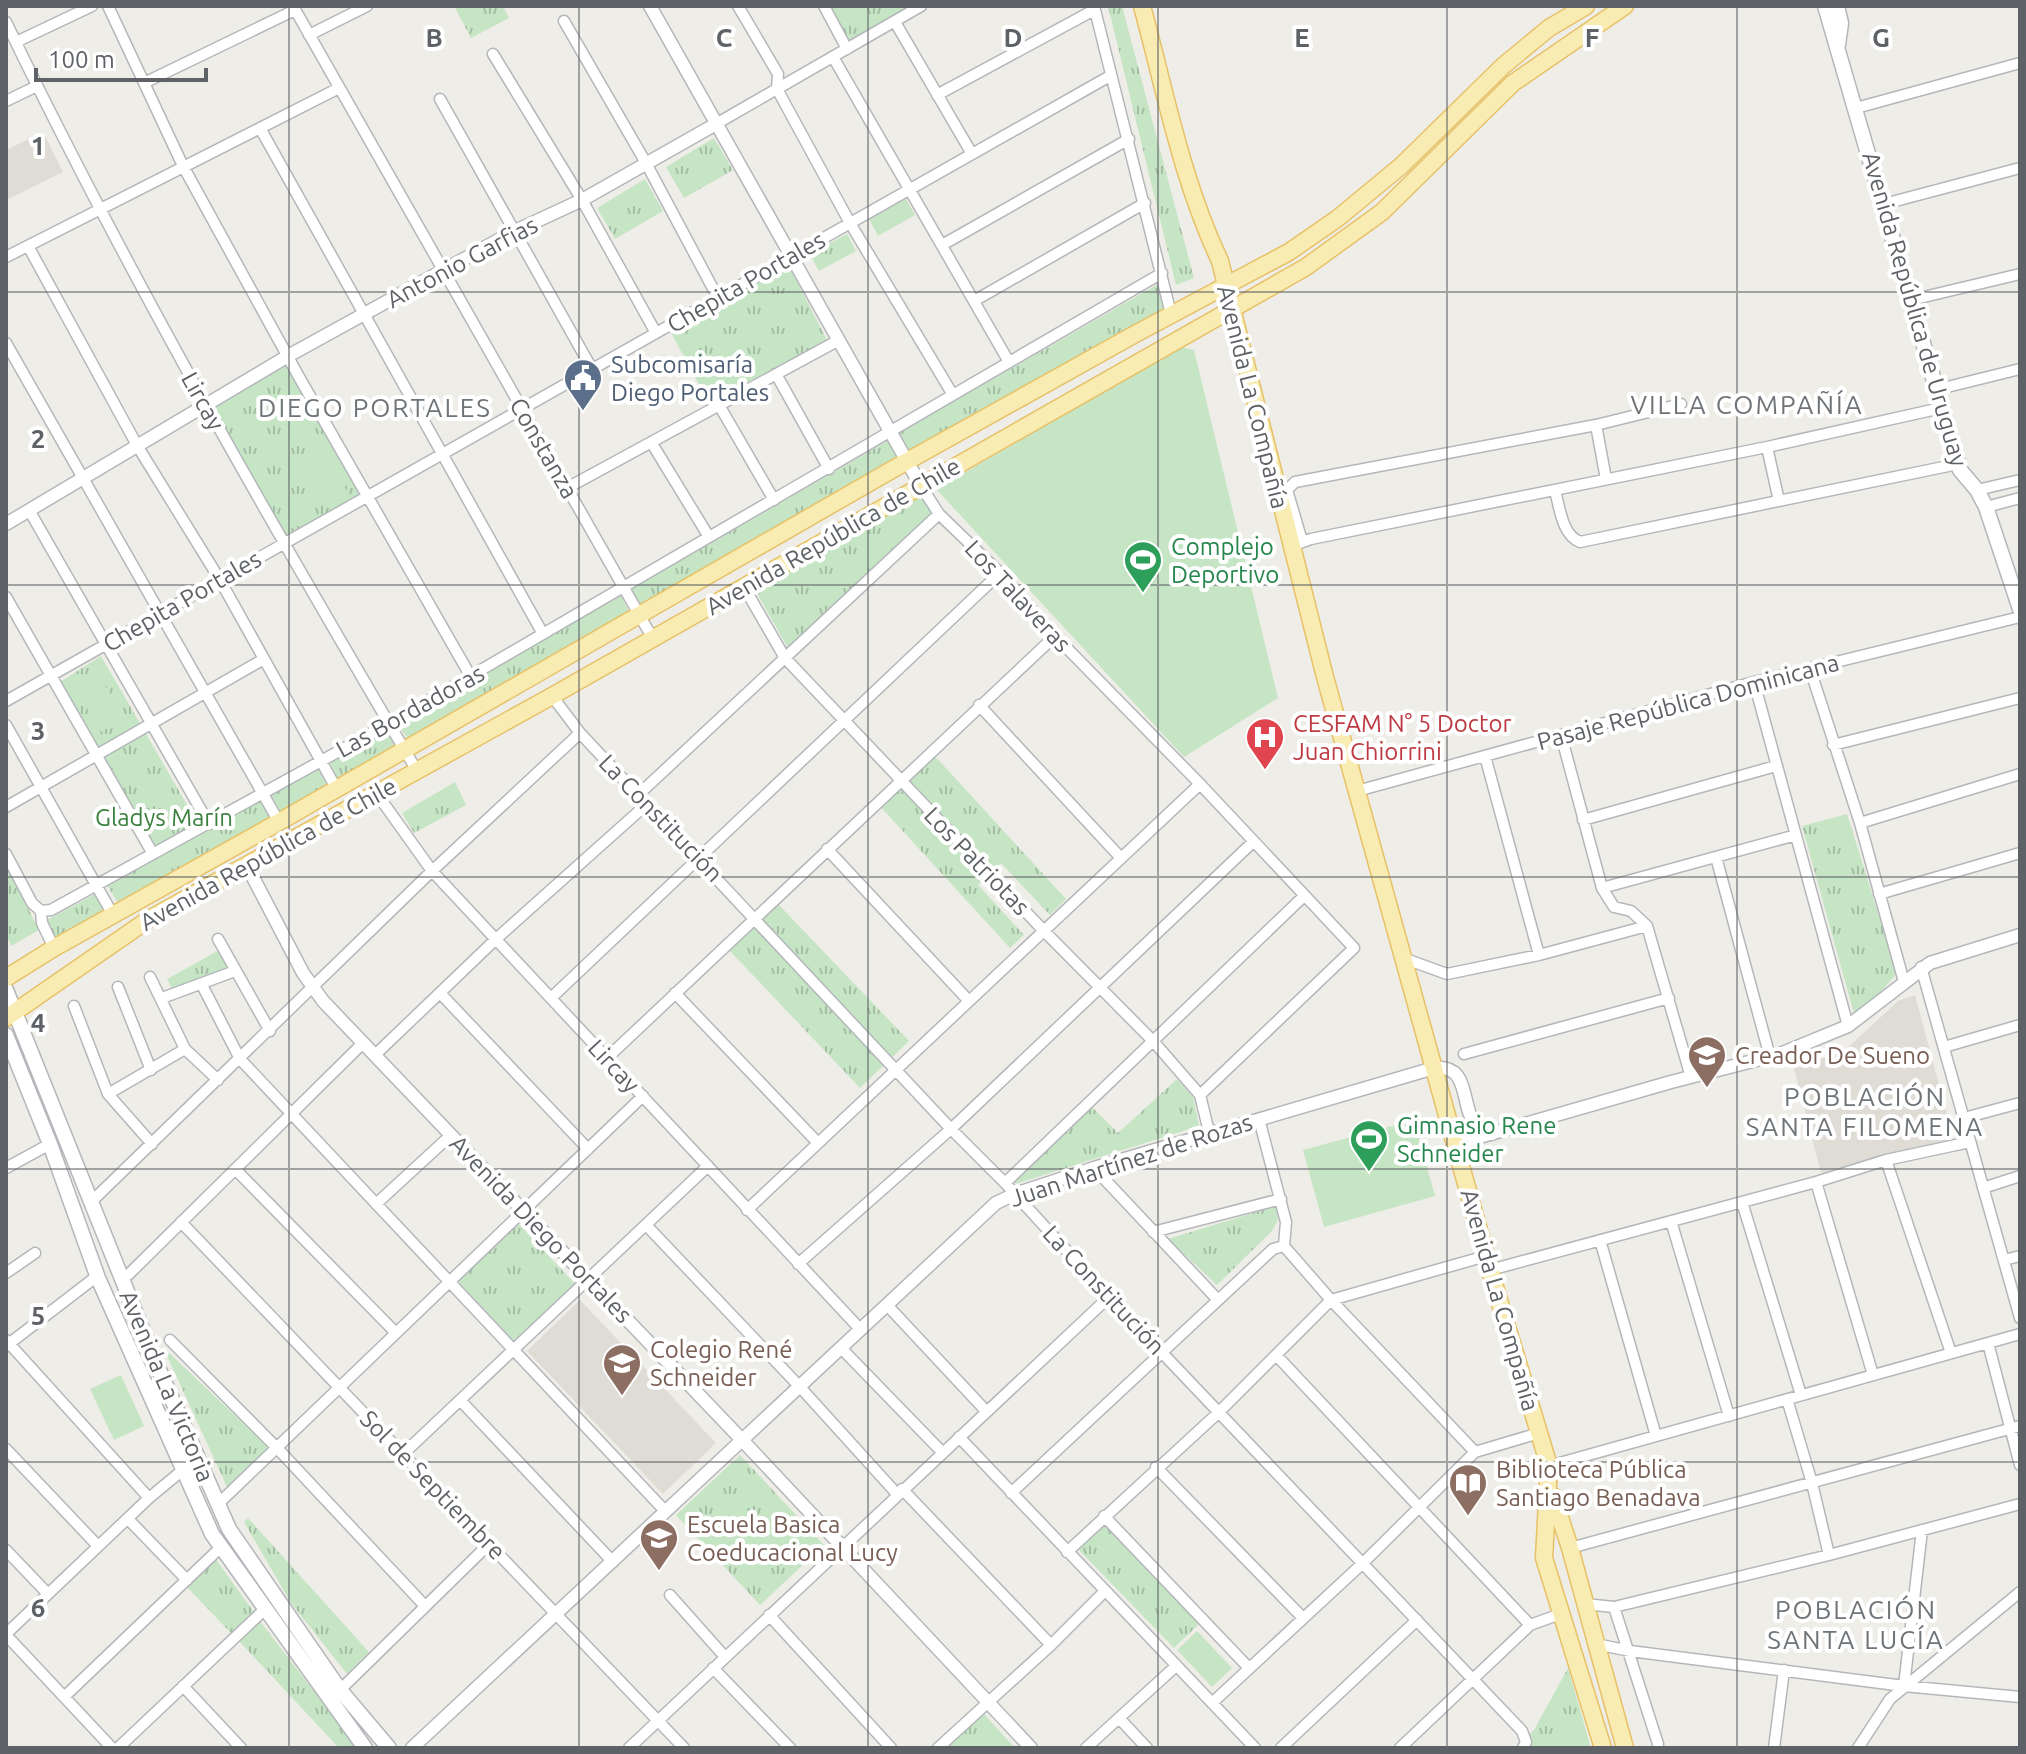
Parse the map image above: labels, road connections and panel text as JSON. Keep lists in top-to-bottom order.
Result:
{
  "streets": {
    "main road": [
      "Avenida República de Uruguay",
      "Avenida La Compañía",
      "Avenida República de Chile",
      "Avenida La Victoria"
    ],
    "street": [
      "Antonio Garfias",
      "Chepita Portales",
      "Lircay",
      "Constanza",
      "Los Talaveras",
      "Pasaje República Dominicana",
      "Las Bordadoras",
      "La Constitución",
      "Los Patriotas",
      "Juan Martínez de Rozas",
      "Avenida Diego Portales",
      "Sol de Septiembre"
    ]
  },
  "crossings": [
    ["Antonio Garfias", "Lircay"],
    ["Antonio Garfias", "Constanza"],
    ["Antonio Garfias", "Los Talaveras"],
    ["Chepita Portales", "Lircay"],
    ["Chepita Portales", "Constanza"],
    ["Chepita Portales", "Los Talaveras"],
    ["Avenida La Compañía", "Avenida República de Chile"],
    ["Avenida La Compañía", "Pasaje República Dominicana"],
    ["Avenida La Compañía", "Juan Martínez de Rozas"],
    ["Lircay", "Avenida República de Chile"],
    ["Lircay", "Las Bordadoras"],
    ["Lircay", "Juan Martínez de Rozas"],
    ["Constanza", "Avenida República de Chile"],
    ["Constanza", "Las Bordadoras"],
    ["Avenida República de Chile", "Los Talaveras"],
    ["Avenida República de Chile", "La Constitución"],
    ["Avenida República de Chile", "Los Patriotas"],
    ["Avenida República de Chile", "Avenida Diego Portales"],
    ["Avenida República de Chile", "Avenida La Victoria"],
    ["Los Talaveras", "Las Bordadoras"],
    ["Los Talaveras", "Los Patriotas"],
    ["La Constitución", "Juan Martínez de Rozas"],
    ["Los Patriotas", "Juan Martínez de Rozas"],
    ["Juan Martínez de Rozas", "Avenida Diego Portales"],
    ["Juan Martínez de Rozas", "Sol de Septiembre"]
  ],
  "districts": [
    "VILLA COMPAÑÍA",
    "DIEGO PORTALES",
    "POBLACIÓN SANTA FILOMENA",
    "POBLACIÓN SANTA LUCÍA"
  ],
  "parks": ["Gladys Marín"],
  "places": {
    "public building": ["Subcomisaría Diego Portales"],
    "sports": ["Complejo Deportivo", "Gimnasio Rene Schneider"],
    "hospital": ["CESFAM N° 5 Doctor Juan Chiorrini"],
    "school or university": ["Creador De Sueno", "Colegio René Schneider", "Escuela Basica Coeducacional Lucy"],
    "library": ["Biblioteca Pública Santiago Benadava"]
  },
  "scale_bar": "100 m",
  "grid": {
    "columns": [
      "B",
      "C",
      "D",
      "E",
      "F",
      "G"
    ],
    "rows": [
      "1",
      "2",
      "3",
      "4",
      "5",
      "6"
    ]
  }
}
